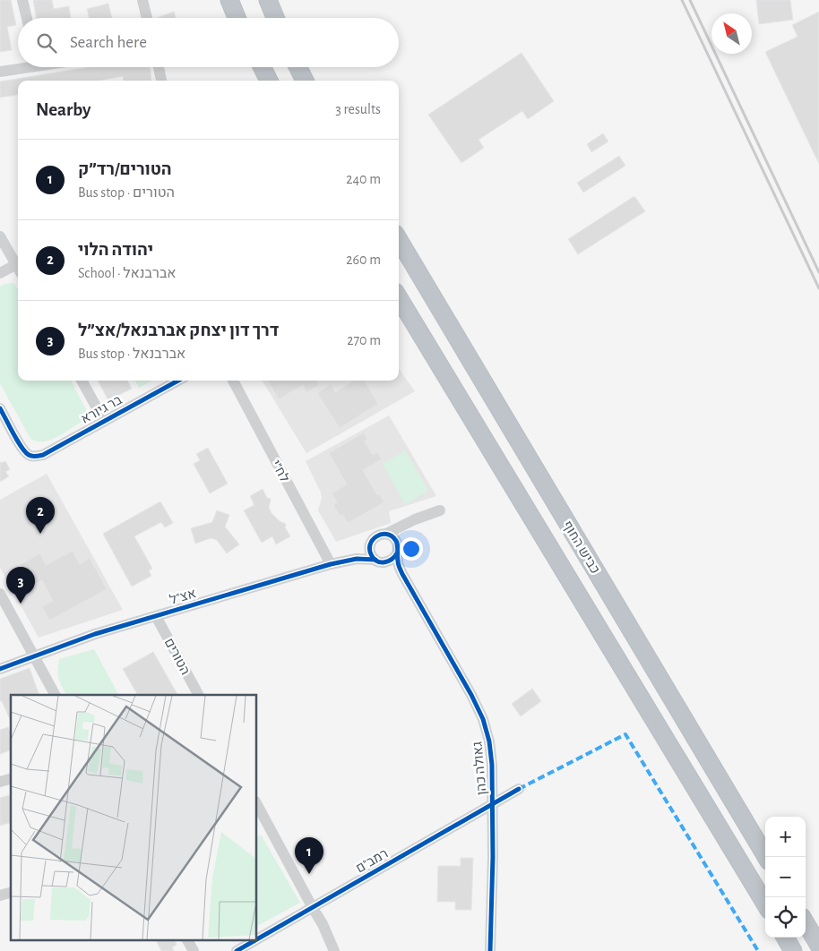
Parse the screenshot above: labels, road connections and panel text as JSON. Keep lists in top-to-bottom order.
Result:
{
  "streets": {
    "highway": ["כביש החוף"],
    "street": [
      "בר גיורא",
      "לח\"י",
      "אצ\"ל",
      "הטורים",
      "גאולה כהן",
      "רמב\"ם"
    ]
  },
  "crossings": [
    ["לח\"י", "אצ\"ל"],
    ["אצ\"ל", "הטורים"],
    ["אצ\"ל", "גאולה כהן"],
    ["גאולה כהן", "רמב\"ם"]
  ],
  "north": "top left",
  "page": {
    "search": "Search here",
    "heading": ["Nearby", "3 results"],
    "list": [
      {
        "mark": "1",
        "name": "הטורים/רד״ק",
        "note": "Bus stop · הטורים",
        "value": "240 m"
      },
      {
        "mark": "2",
        "name": "יהודה הלוי",
        "note": "School · אברבנאל",
        "value": "260 m"
      },
      {
        "mark": "3",
        "name": "דרך דון יצחק אברבנאל/אצ״ל",
        "note": "Bus stop · אברבנאל",
        "value": "270 m"
      }
    ],
    "pins": ["2", "3", "1"],
    "map_buttons": ["+", "−"]
  }
}
